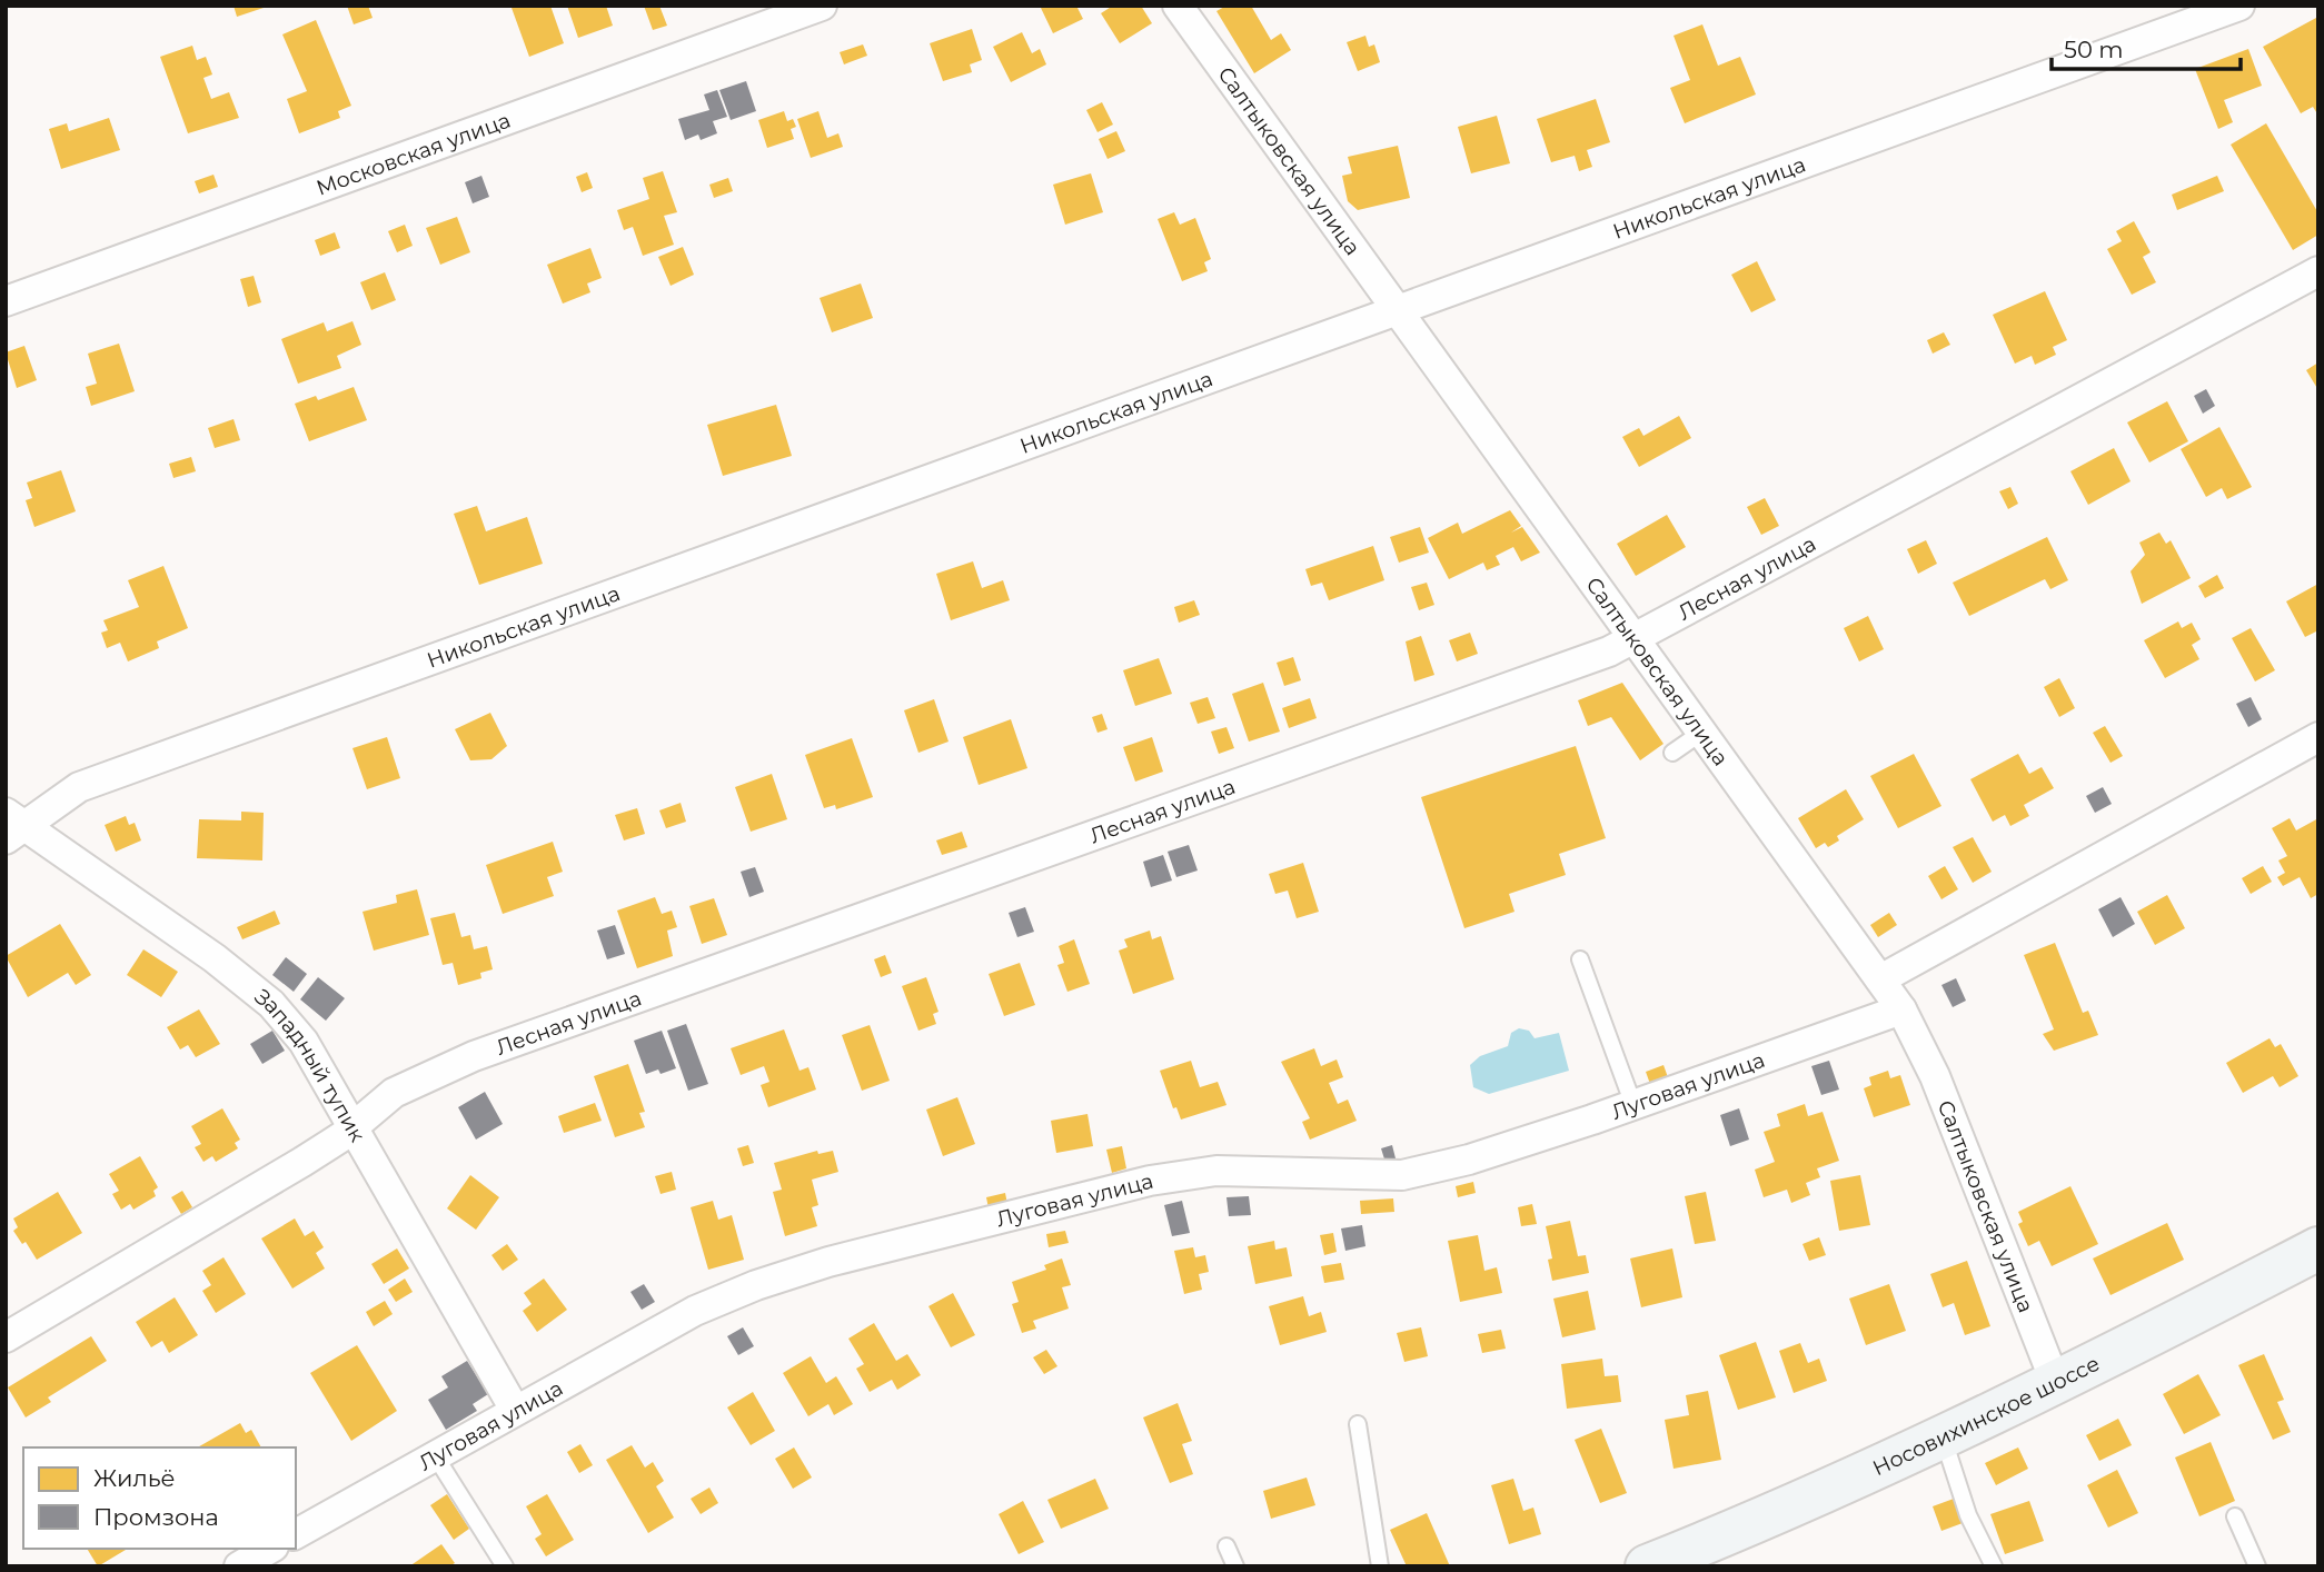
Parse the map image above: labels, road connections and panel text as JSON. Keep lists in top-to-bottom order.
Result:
{
  "streets": {
    "main road": ["Носовихинское шоссе"],
    "street": [
      "Московская улица",
      "Салтыковская улица",
      "Никольская улица",
      "Лесная улица",
      "Западный тупик",
      "Луговая улица"
    ]
  },
  "crossings": [
    ["Салтыковская улица", "Никольская улица"],
    ["Салтыковская улица", "Лесная улица"],
    ["Салтыковская улица", "Луговая улица"],
    ["Салтыковская улица", "Носовихинское шоссе"],
    ["Никольская улица", "Западный тупик"],
    ["Лесная улица", "Западный тупик"],
    ["Западный тупик", "Луговая улица"]
  ],
  "legend": ["Жильё", "Промзона"],
  "scale_bar": "50 m"
}
